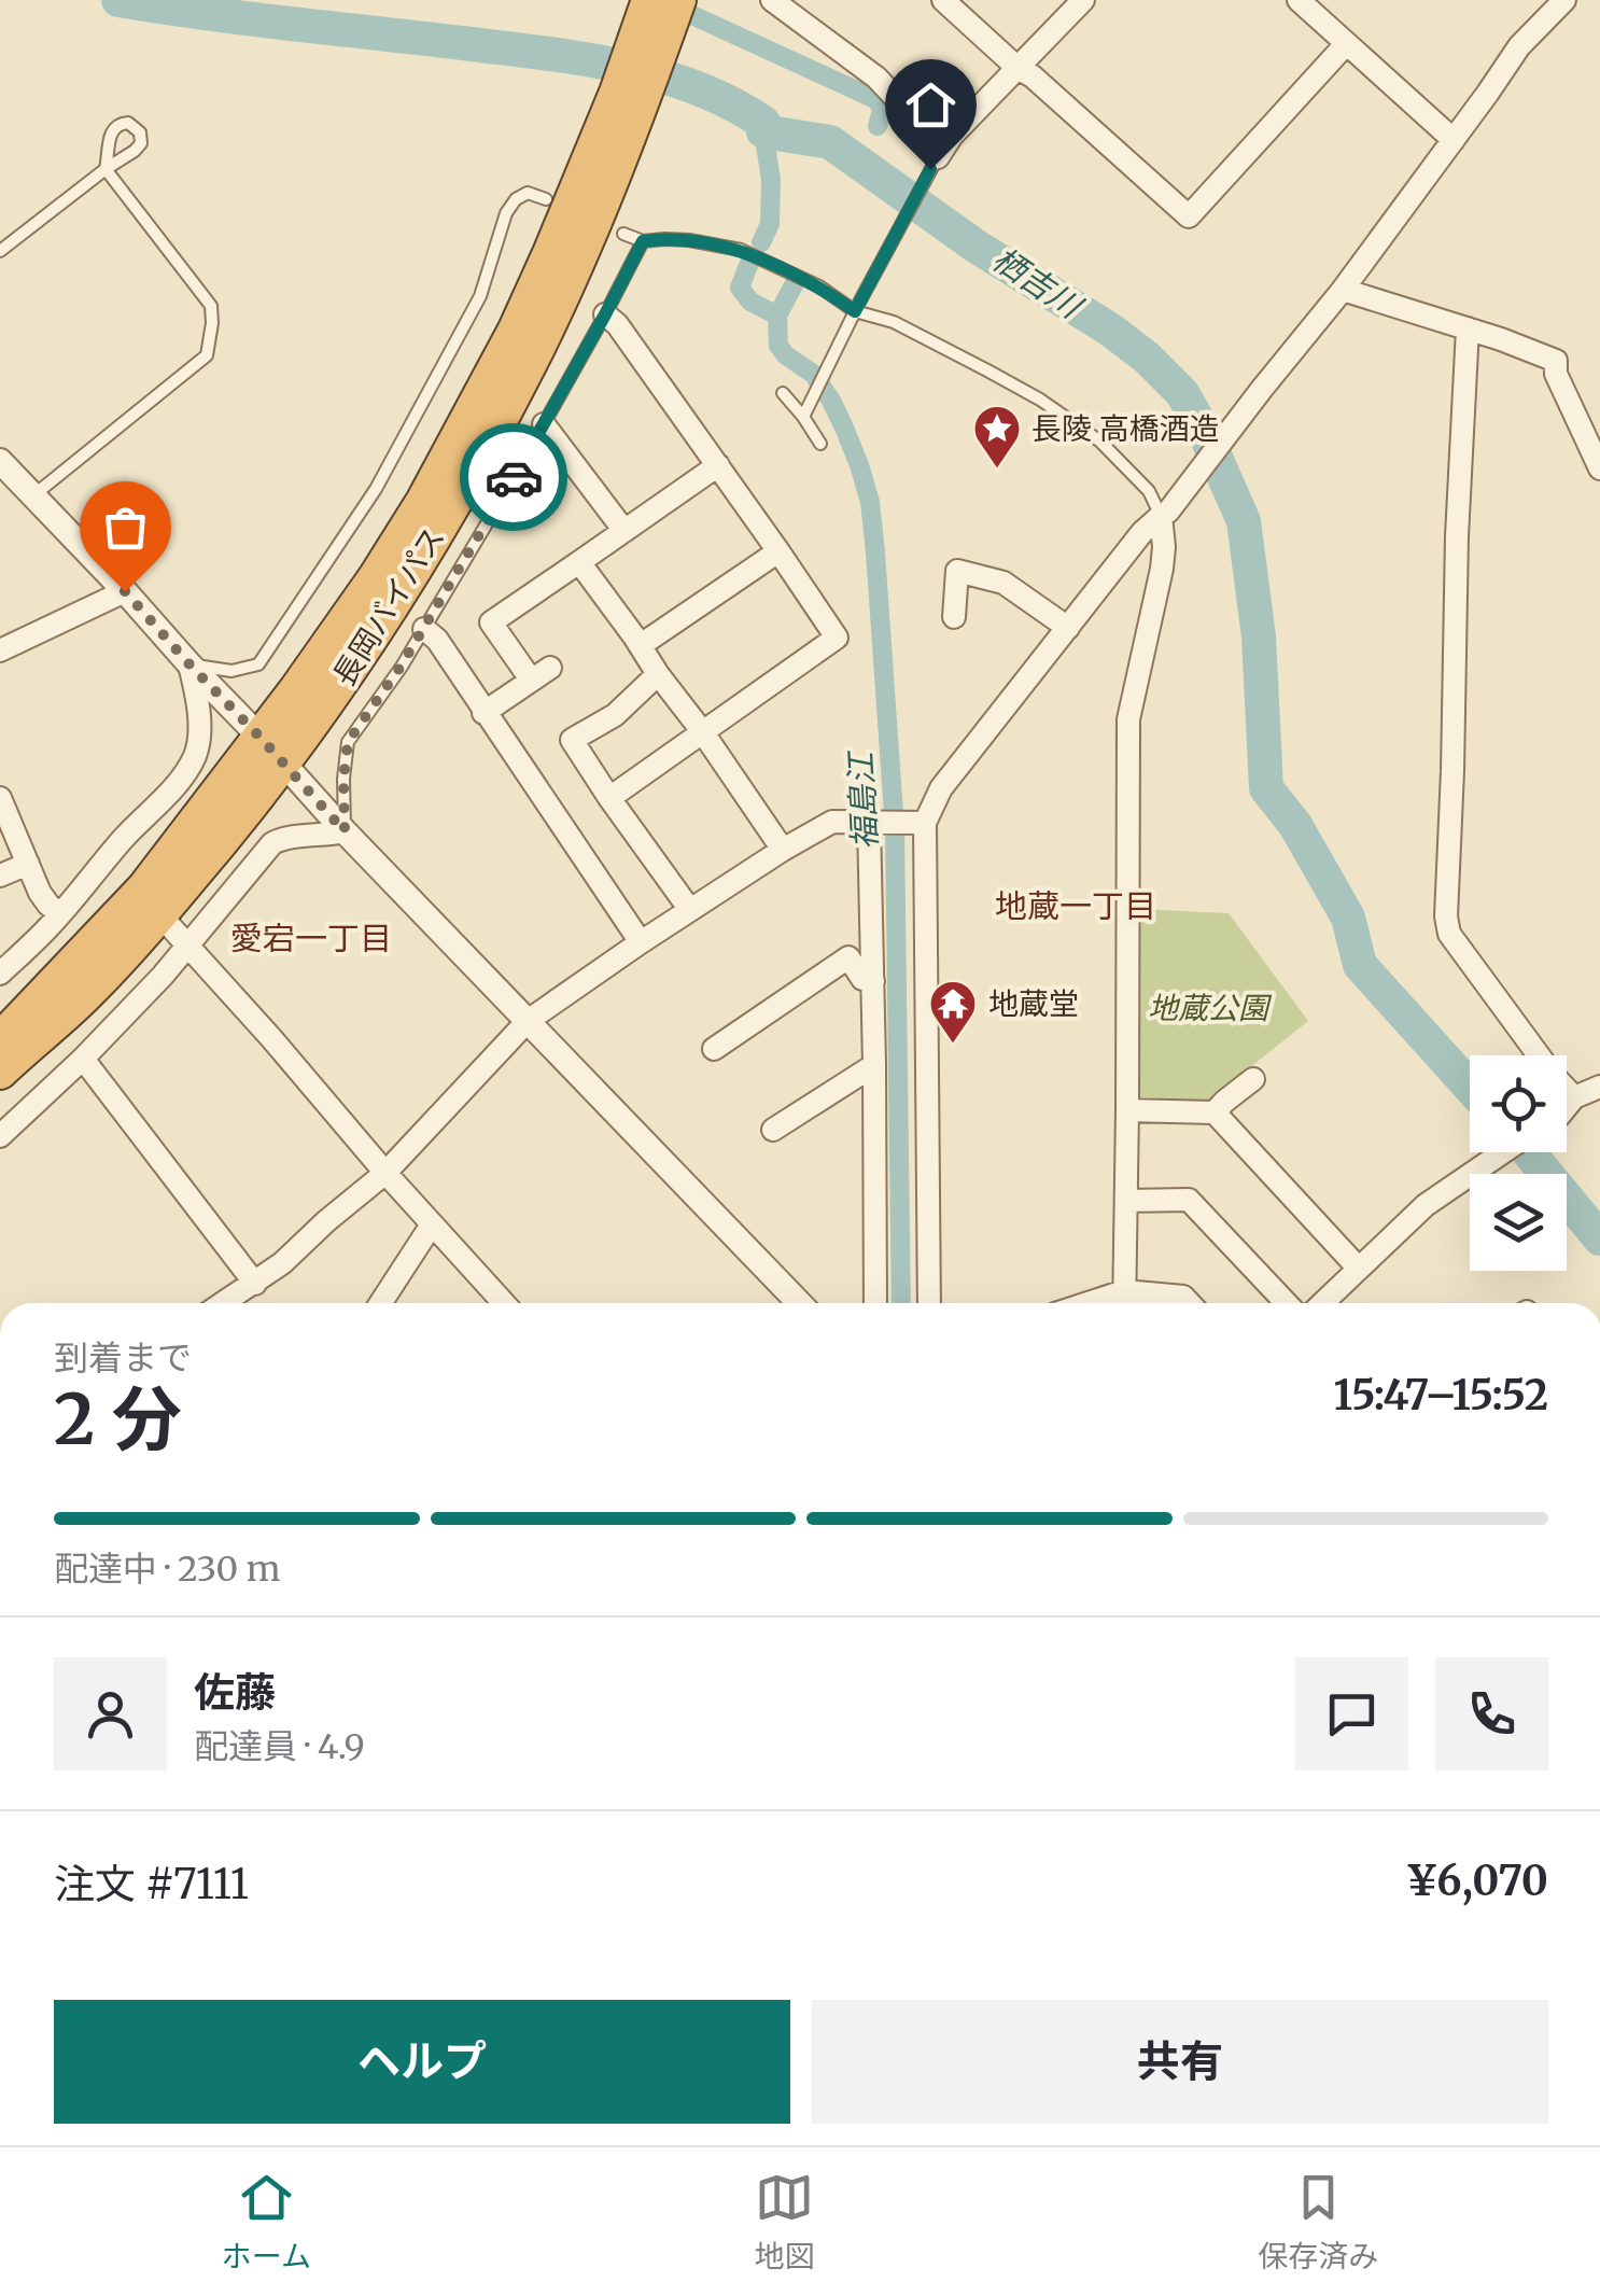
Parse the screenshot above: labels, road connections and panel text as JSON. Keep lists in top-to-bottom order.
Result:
{
  "streets": {
    "highway": ["長岡バイパス"]
  },
  "districts": ["地蔵一丁目", "愛宕一丁目"],
  "water": ["栖吉川", "福島江"],
  "parks": ["地蔵公園"],
  "places": {
    "place": ["長陵 高橋酒造"],
    "temple": ["地蔵堂"]
  },
  "page": {
    "heading": ["2 分", "到着まで", "15:47–15:52"],
    "panel": [
      "佐藤",
      "配達員 · 4.9",
      "注文 #7111",
      "¥6,070"
    ],
    "bar": "配達中 · 230 m",
    "buttons": ["ヘルプ", "共有"],
    "tabs": ["ホーム", "地図", "保存済み"]
  }
}
